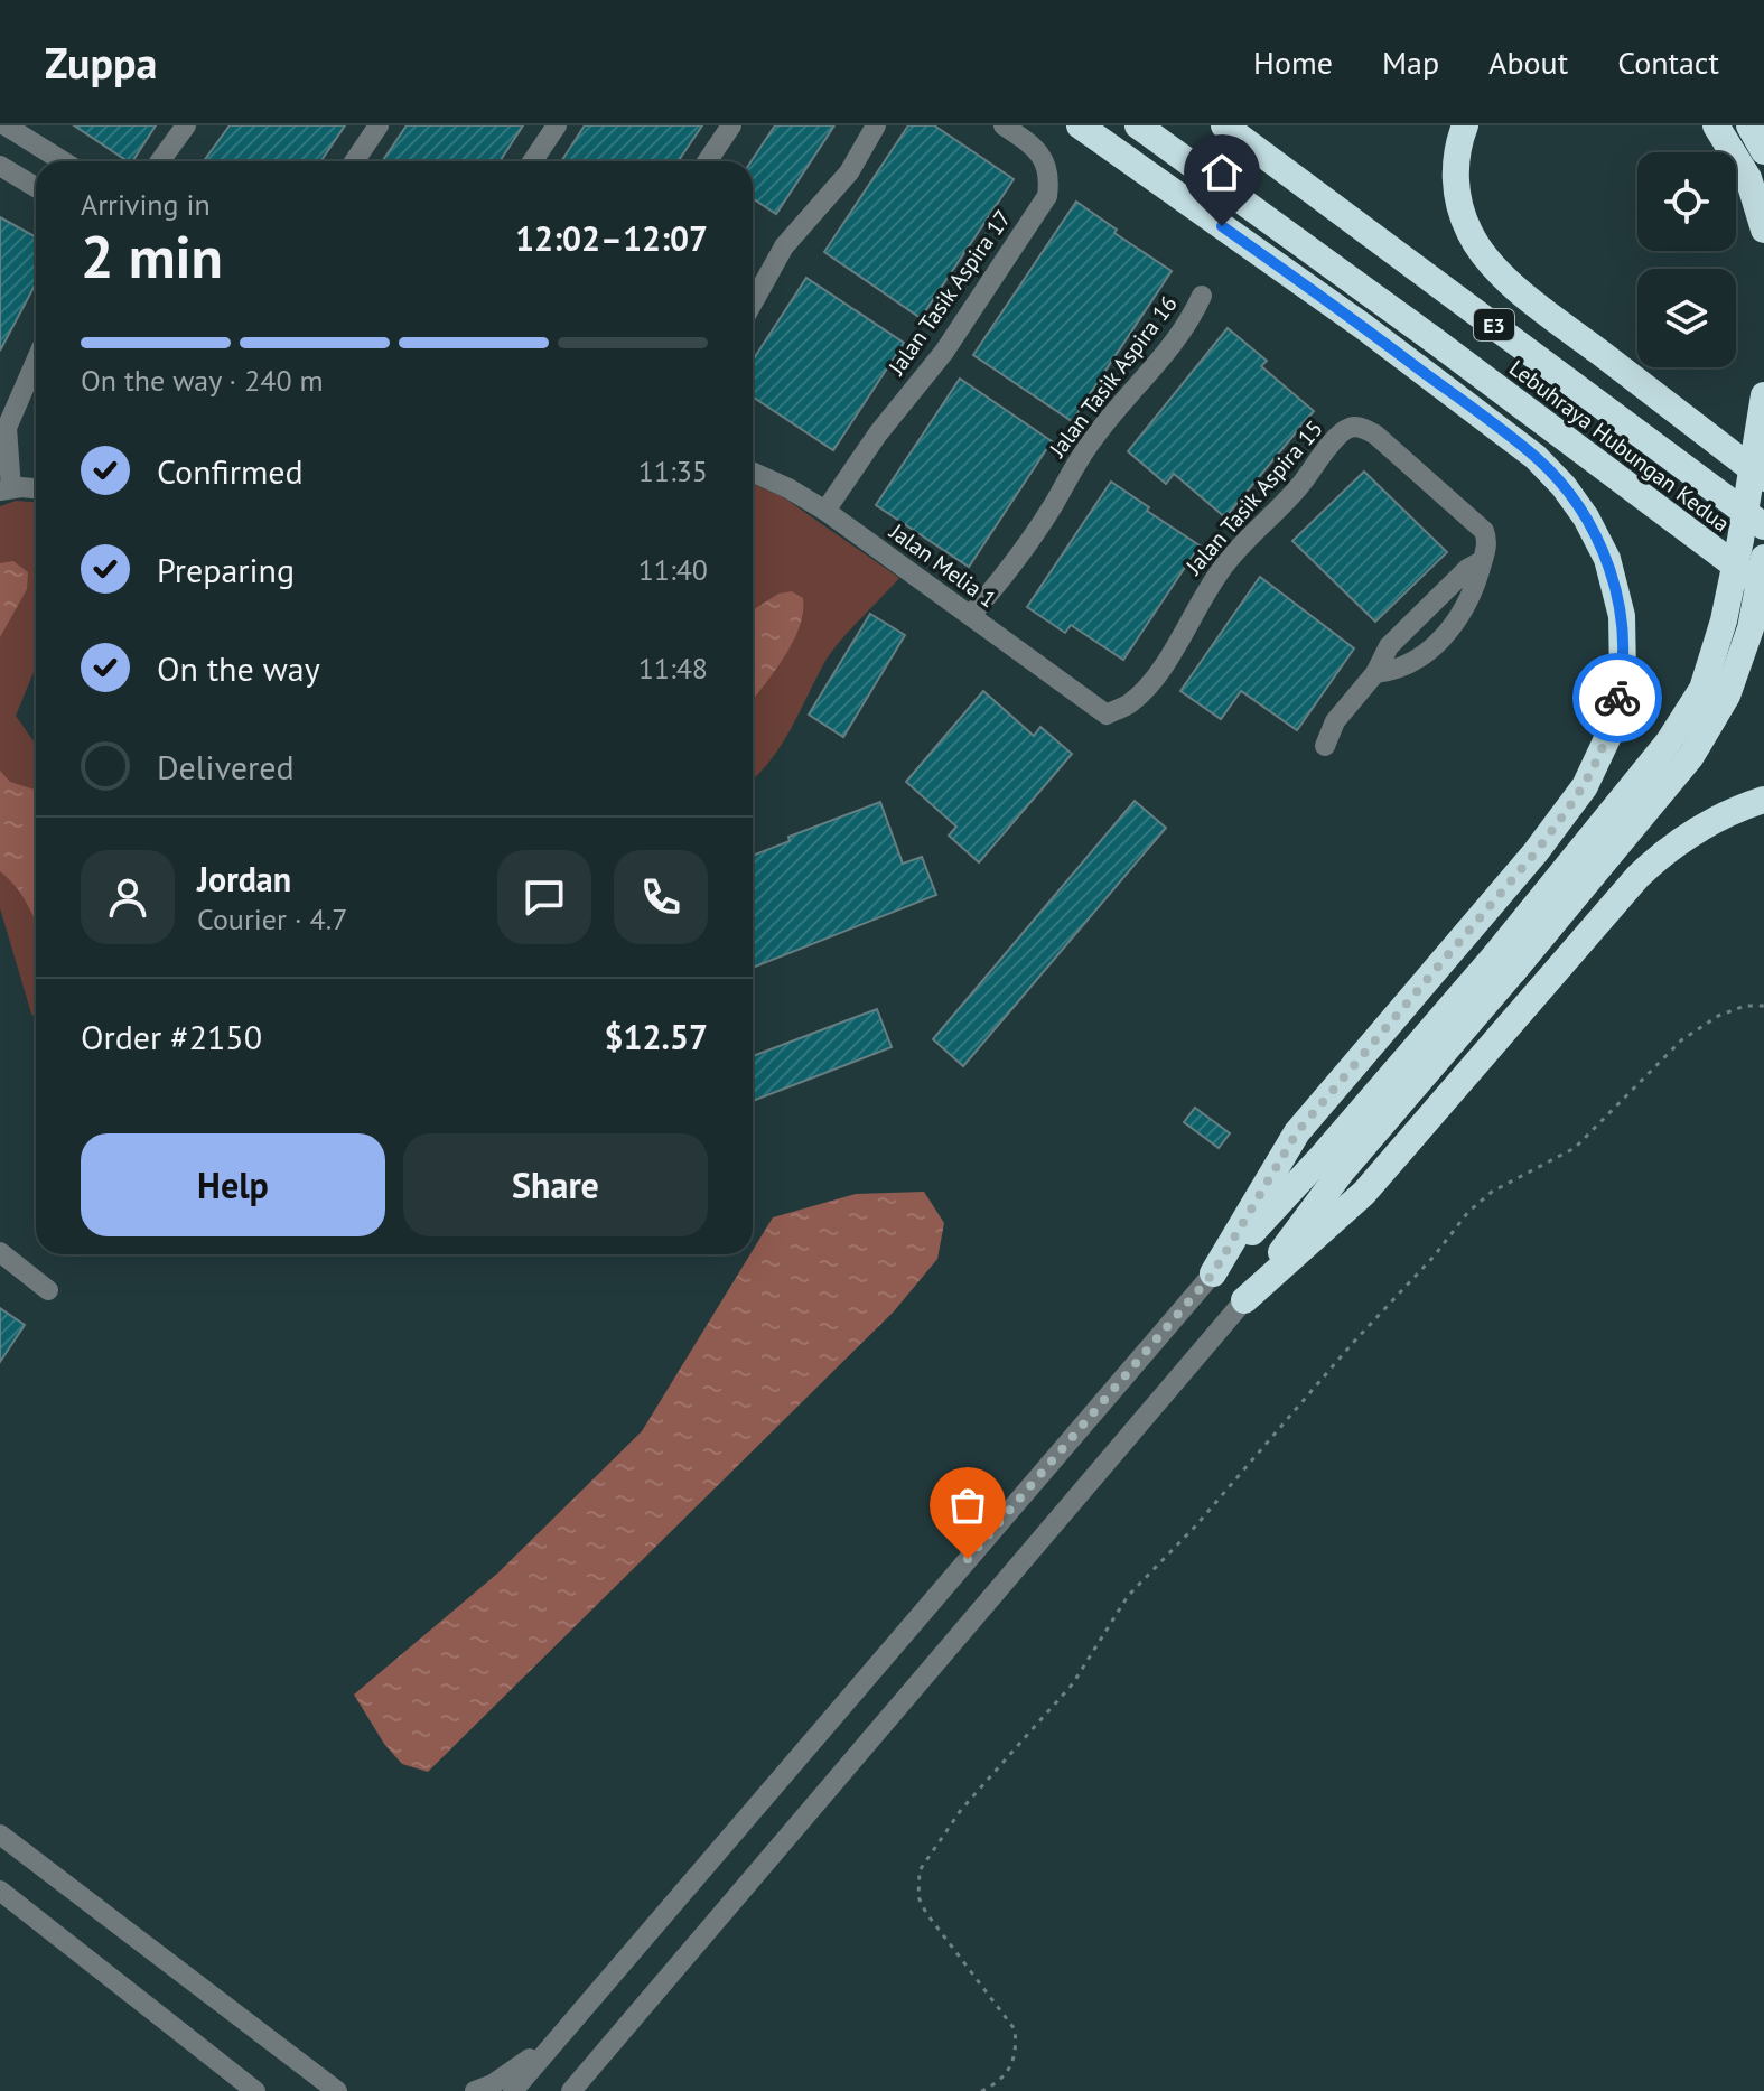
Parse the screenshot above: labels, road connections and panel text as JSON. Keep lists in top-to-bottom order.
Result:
{
  "streets": {
    "highway": ["E3", "Lebuhraya Hubungan Kedua"],
    "street": [
      "Jalan Tasik Aspira 17",
      "Jalan Tasik Aspira 16",
      "Jalan Tasik Aspira 15",
      "Jalan Melia 1"
    ]
  },
  "crossings": [
    ["Jalan Tasik Aspira 17", "Jalan Melia 1"],
    ["Jalan Tasik Aspira 16", "Jalan Melia 1"],
    ["Jalan Tasik Aspira 15", "Jalan Melia 1"]
  ],
  "page": {
    "header": "Zuppa",
    "nav": [
      "Home",
      "Map",
      "About",
      "Contact"
    ],
    "heading": ["2 min", "Arriving in", "12:02–12:07"],
    "panel": [
      "Jordan",
      "Courier · 4.7",
      "Order #2150",
      "$12.57"
    ],
    "bar": "On the way · 240 m",
    "list": [
      ["Confirmed", "11:35"],
      ["Preparing", "11:40"],
      ["On the way", "11:48"],
      "Delivered"
    ],
    "buttons": ["Help", "Share"]
  }
}
